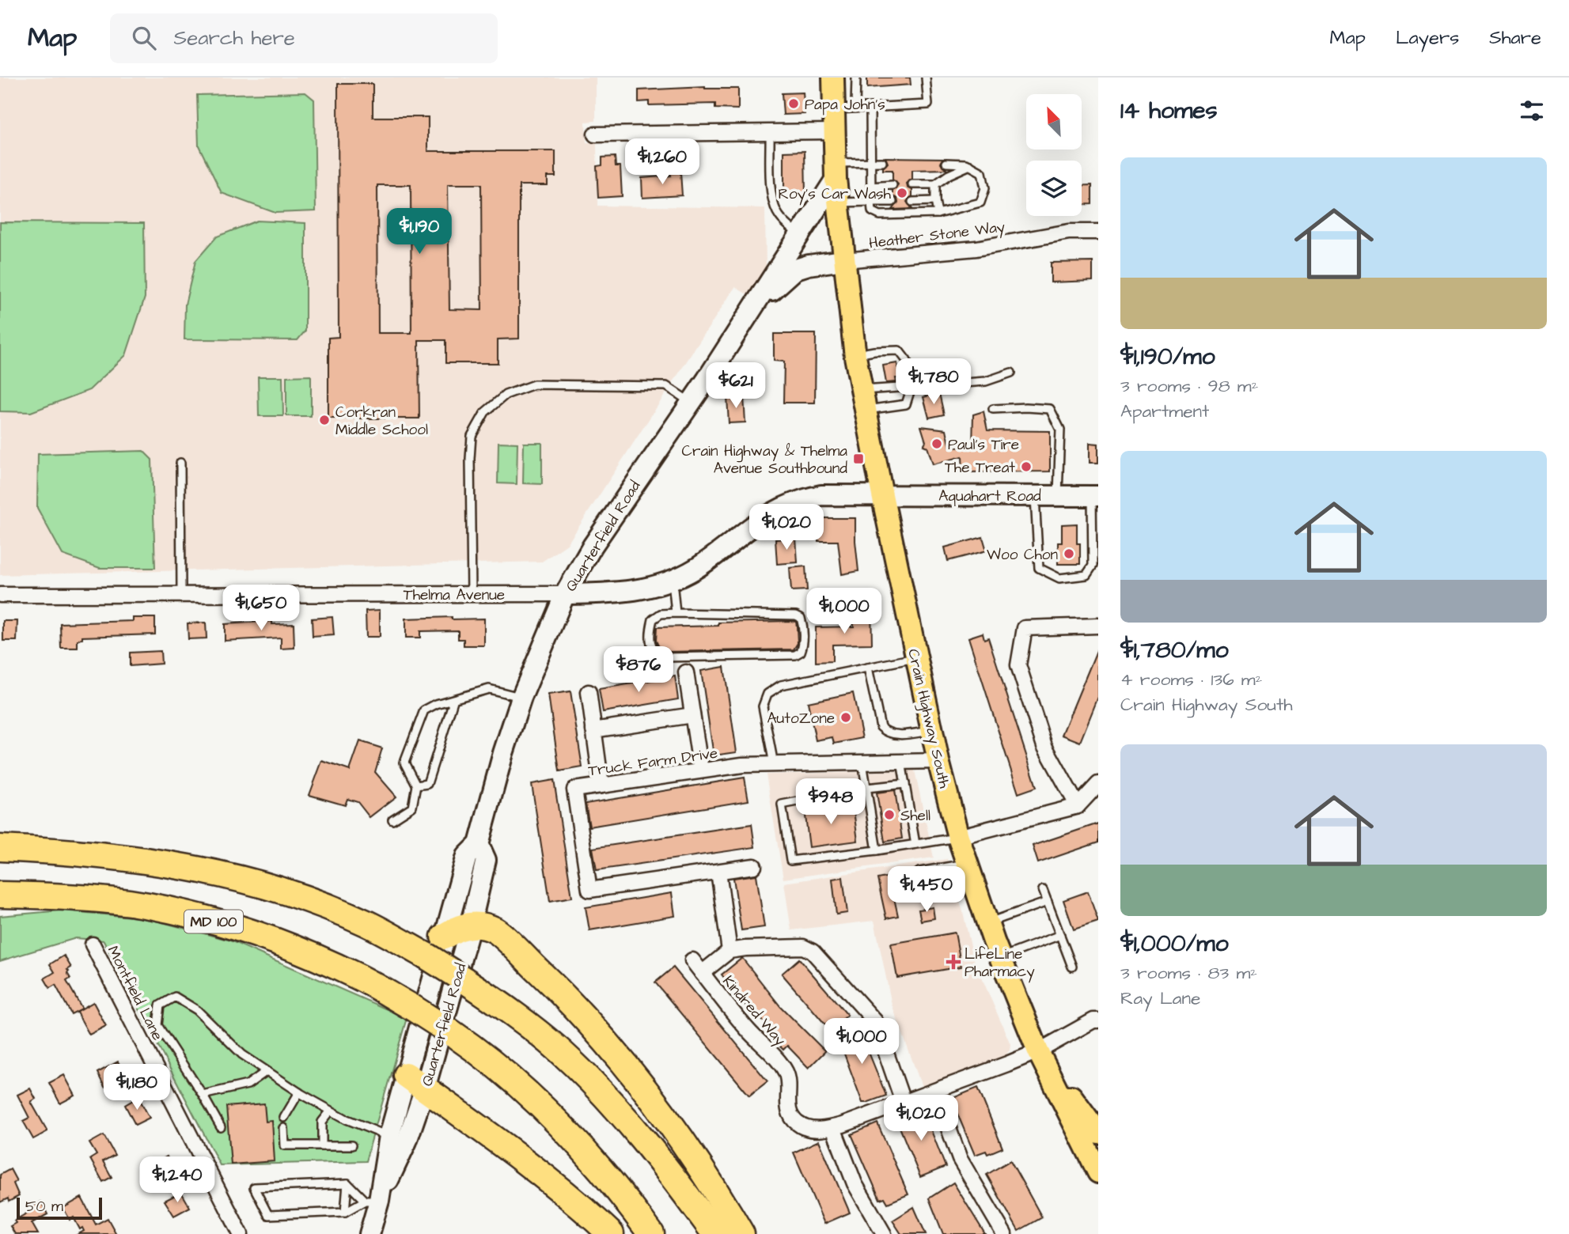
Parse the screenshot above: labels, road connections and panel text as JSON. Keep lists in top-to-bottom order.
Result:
{
  "streets": {
    "highway": ["MD 100"],
    "main road": [
      "Aquahart Road",
      "Quarterfield Road",
      "Thelma Avenue",
      "Crain Highway South"
    ],
    "street": [
      "Heather Stone Way",
      "Truck Farm Drive",
      "Montfield Lane",
      "Kindred Way"
    ]
  },
  "crossings": [
    ["Heather Stone Way", "Quarterfield Road"],
    ["Heather Stone Way", "Crain Highway South"],
    ["Aquahart Road", "Thelma Avenue"],
    ["Aquahart Road", "Crain Highway South"],
    ["Quarterfield Road", "Thelma Avenue"],
    ["Quarterfield Road", "Crain Highway South"],
    ["Thelma Avenue", "Crain Highway South"],
    ["Crain Highway South", "Truck Farm Drive"],
    ["Crain Highway South", "Kindred Way"]
  ],
  "places": {
    "other": [
      "Papa John's",
      "Roy's Car Wash",
      "Corkran Middle School",
      "Paul's Tire",
      "The Treat",
      "Woo Chon",
      "AutoZone",
      "Shell"
    ],
    "transit": ["Crain Highway & Thelma Avenue Southbound"],
    "health": ["LifeLine Pharmacy"]
  },
  "scale_bar": "50 m",
  "north": "top left",
  "page": {
    "header": "Map",
    "search": "Search here",
    "nav": ["Map", "Layers", "Share"],
    "heading": "14 homes",
    "price": [
      "$1,260",
      "$1,190",
      "$1,780",
      "$621",
      "$1,020",
      "$1,650",
      "$1,000",
      "$876",
      "$948",
      "$1,450",
      "$1,000",
      "$1,180",
      "$1,020",
      "$1,240"
    ],
    "list": [
      {
        "name": "$1,190/mo",
        "note": "3 rooms · 98 m² · Apartment"
      },
      {
        "name": "$1,780/mo",
        "note": "4 rooms · 136 m² · Crain Highway South"
      },
      {
        "name": "$1,000/mo",
        "note": "3 rooms · 83 m² · Ray Lane"
      }
    ],
    "scale": "50 m"
  }
}
